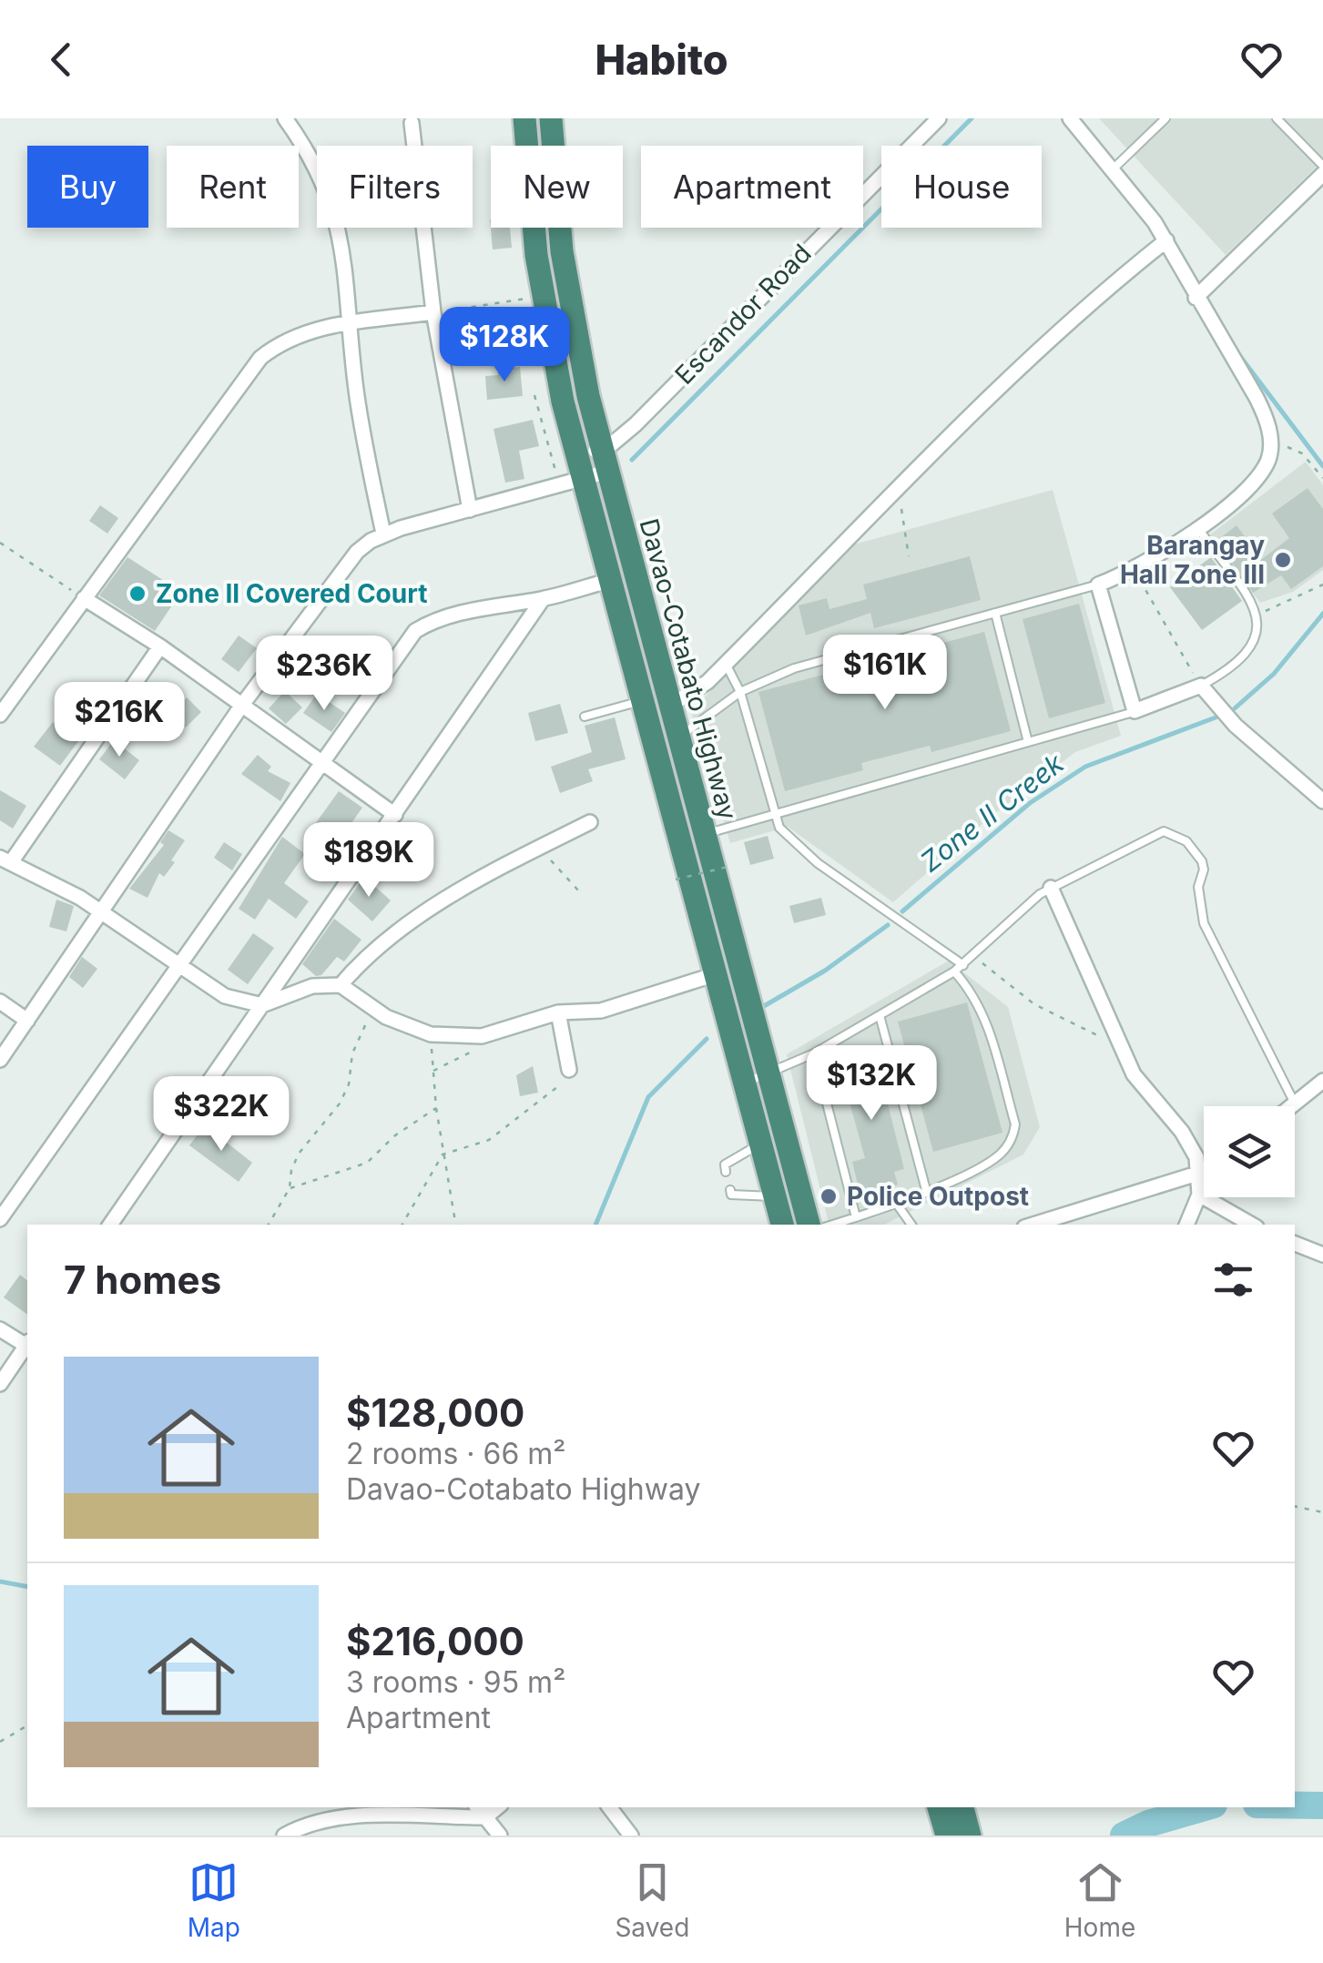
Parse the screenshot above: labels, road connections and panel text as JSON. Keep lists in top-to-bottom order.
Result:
{
  "streets": {
    "highway": ["Davao-Cotabato Highway"],
    "street": ["Escandor Road"]
  },
  "crossings": [
    ["Escandor Road", "Davao-Cotabato Highway"]
  ],
  "water": ["Zone Ⅱ Creek"],
  "places": ["Barangay Hall Zone III", "Zone II Covered Court", "Police Outpost"],
  "page": {
    "header": "Habito",
    "chip": [
      "Buy",
      "Rent",
      "Filters",
      "New",
      "Apartment",
      "House"
    ],
    "price": [
      "$128K",
      "$161K",
      "$236K",
      "$216K",
      "$189K",
      "$132K",
      "$322K"
    ],
    "heading": "7 homes",
    "list": [
      {
        "name": "$128,000",
        "note": "2 rooms · 66 m² · Davao-Cotabato Highway"
      },
      {
        "name": "$216,000",
        "note": "3 rooms · 95 m² · Apartment"
      }
    ],
    "tabs": ["Map", "Saved", "Home"]
  }
}
